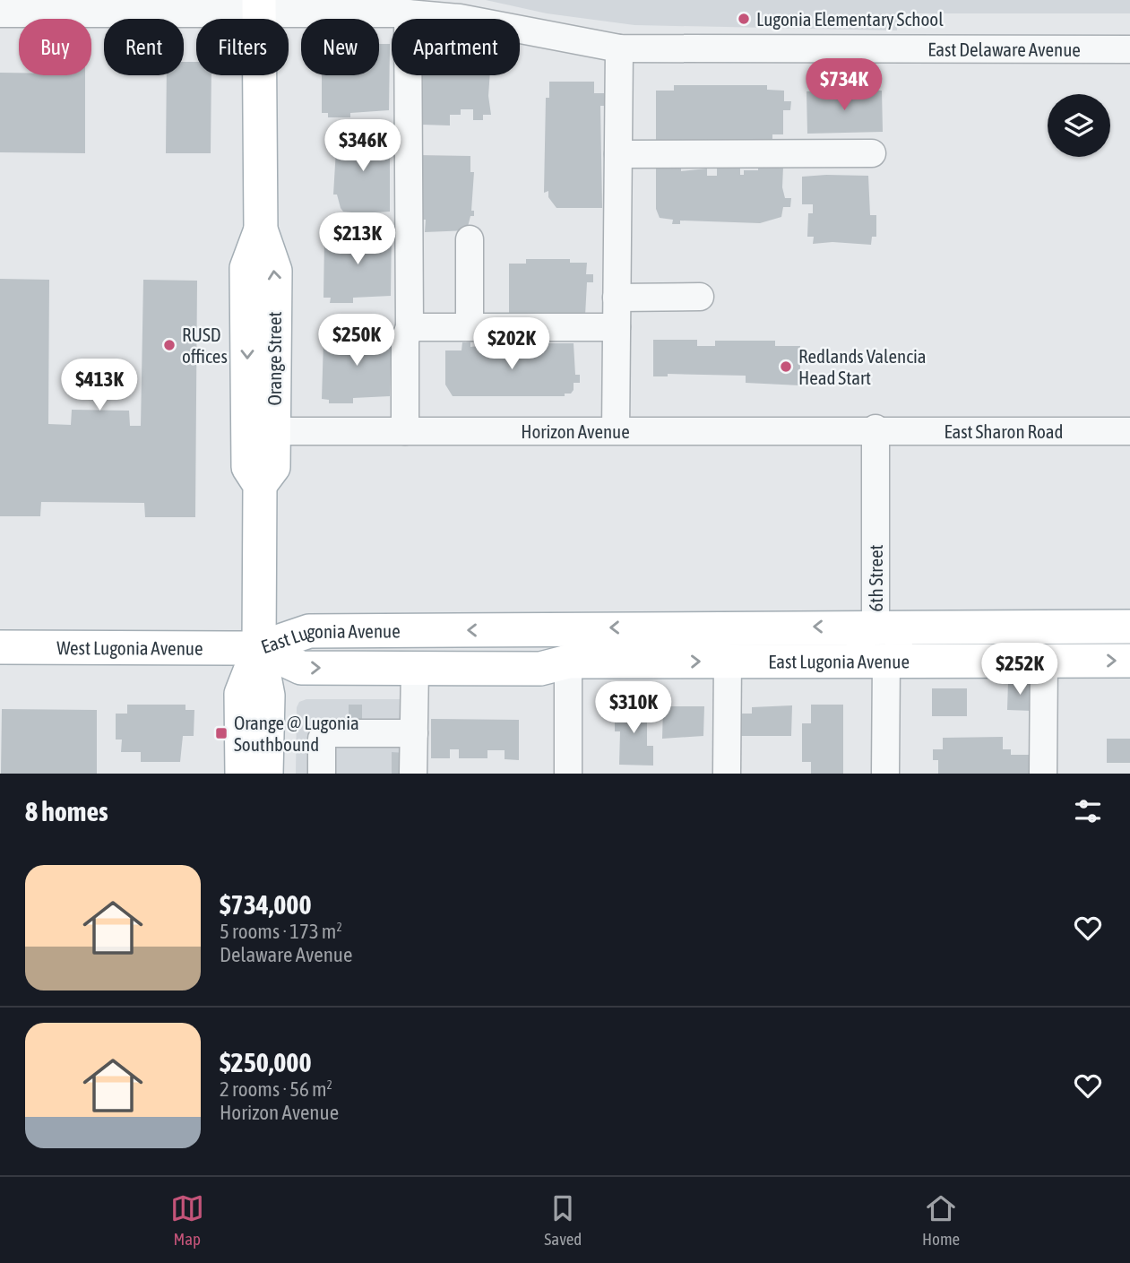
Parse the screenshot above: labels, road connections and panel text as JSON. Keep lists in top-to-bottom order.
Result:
{
  "streets": {
    "main road": ["Orange Street", "East Lugonia Avenue", "West Lugonia Avenue"],
    "street": [
      "East Delaware Avenue",
      "Horizon Avenue",
      "East Sharon Road",
      "6th Street"
    ]
  },
  "crossings": [
    ["East Delaware Avenue", "Orange Street"],
    ["Orange Street", "Horizon Avenue"],
    ["Orange Street", "East Lugonia Avenue"],
    ["Orange Street", "West Lugonia Avenue"],
    ["Horizon Avenue", "East Sharon Road"],
    ["Horizon Avenue", "6th Street"],
    ["East Sharon Road", "6th Street"],
    ["6th Street", "East Lugonia Avenue"],
    ["East Lugonia Avenue", "West Lugonia Avenue"]
  ],
  "places": {
    "other": ["Lugonia Elementary School", "RUSD offices", "Redlands Valencia Head Start"],
    "transit": ["Orange @ Lugonia Southbound"]
  },
  "page": {
    "chip": [
      "Buy",
      "Rent",
      "Filters",
      "New",
      "Apartment"
    ],
    "price": [
      "$734K",
      "$346K",
      "$213K",
      "$250K",
      "$202K",
      "$413K",
      "$252K",
      "$310K"
    ],
    "heading": "8 homes",
    "list": [
      {
        "name": "$734,000",
        "note": "5 rooms · 173 m² · Delaware Avenue"
      },
      {
        "name": "$250,000",
        "note": "2 rooms · 56 m² · Horizon Avenue"
      }
    ],
    "tabs": ["Map", "Saved", "Home"]
  }
}
